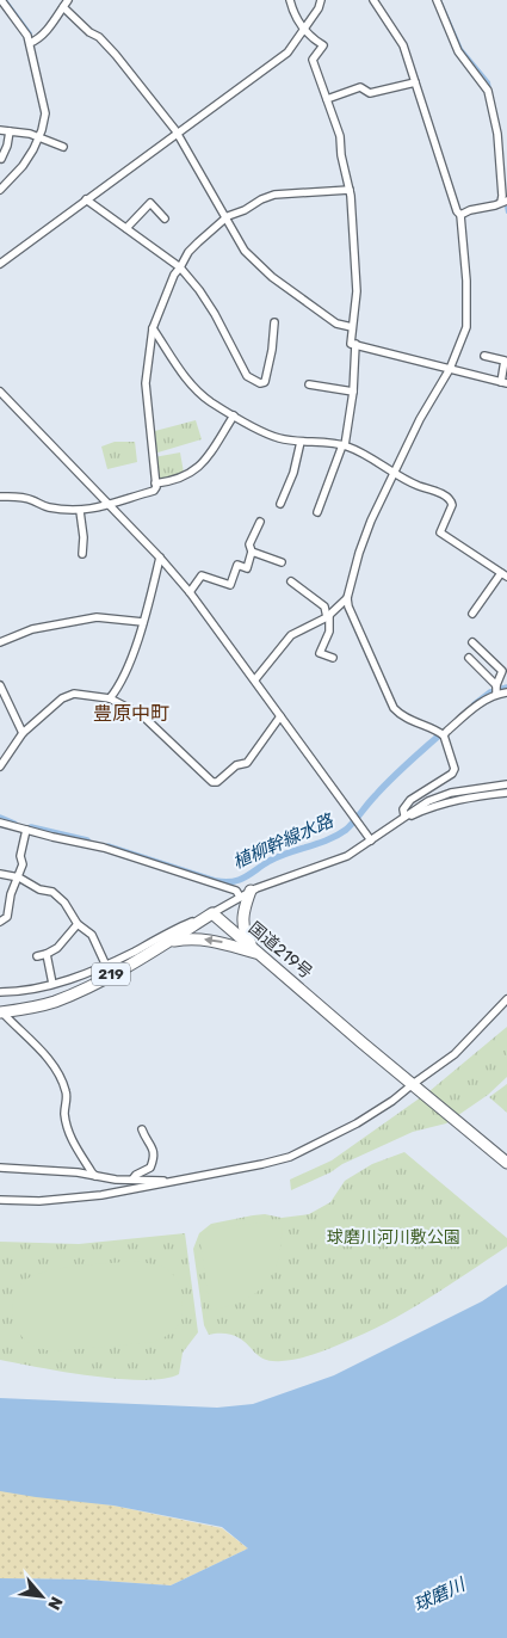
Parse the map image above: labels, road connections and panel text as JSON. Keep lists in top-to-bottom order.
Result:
{
  "streets": {
    "highway": ["国道219号", "219"]
  },
  "crossings": [
    ["国道219号", "219"]
  ],
  "districts": ["豊原中町"],
  "water": ["植柳幹線水路", "球磨川"],
  "parks": ["球磨川河川敷公園"],
  "north": "bottom right"
}
